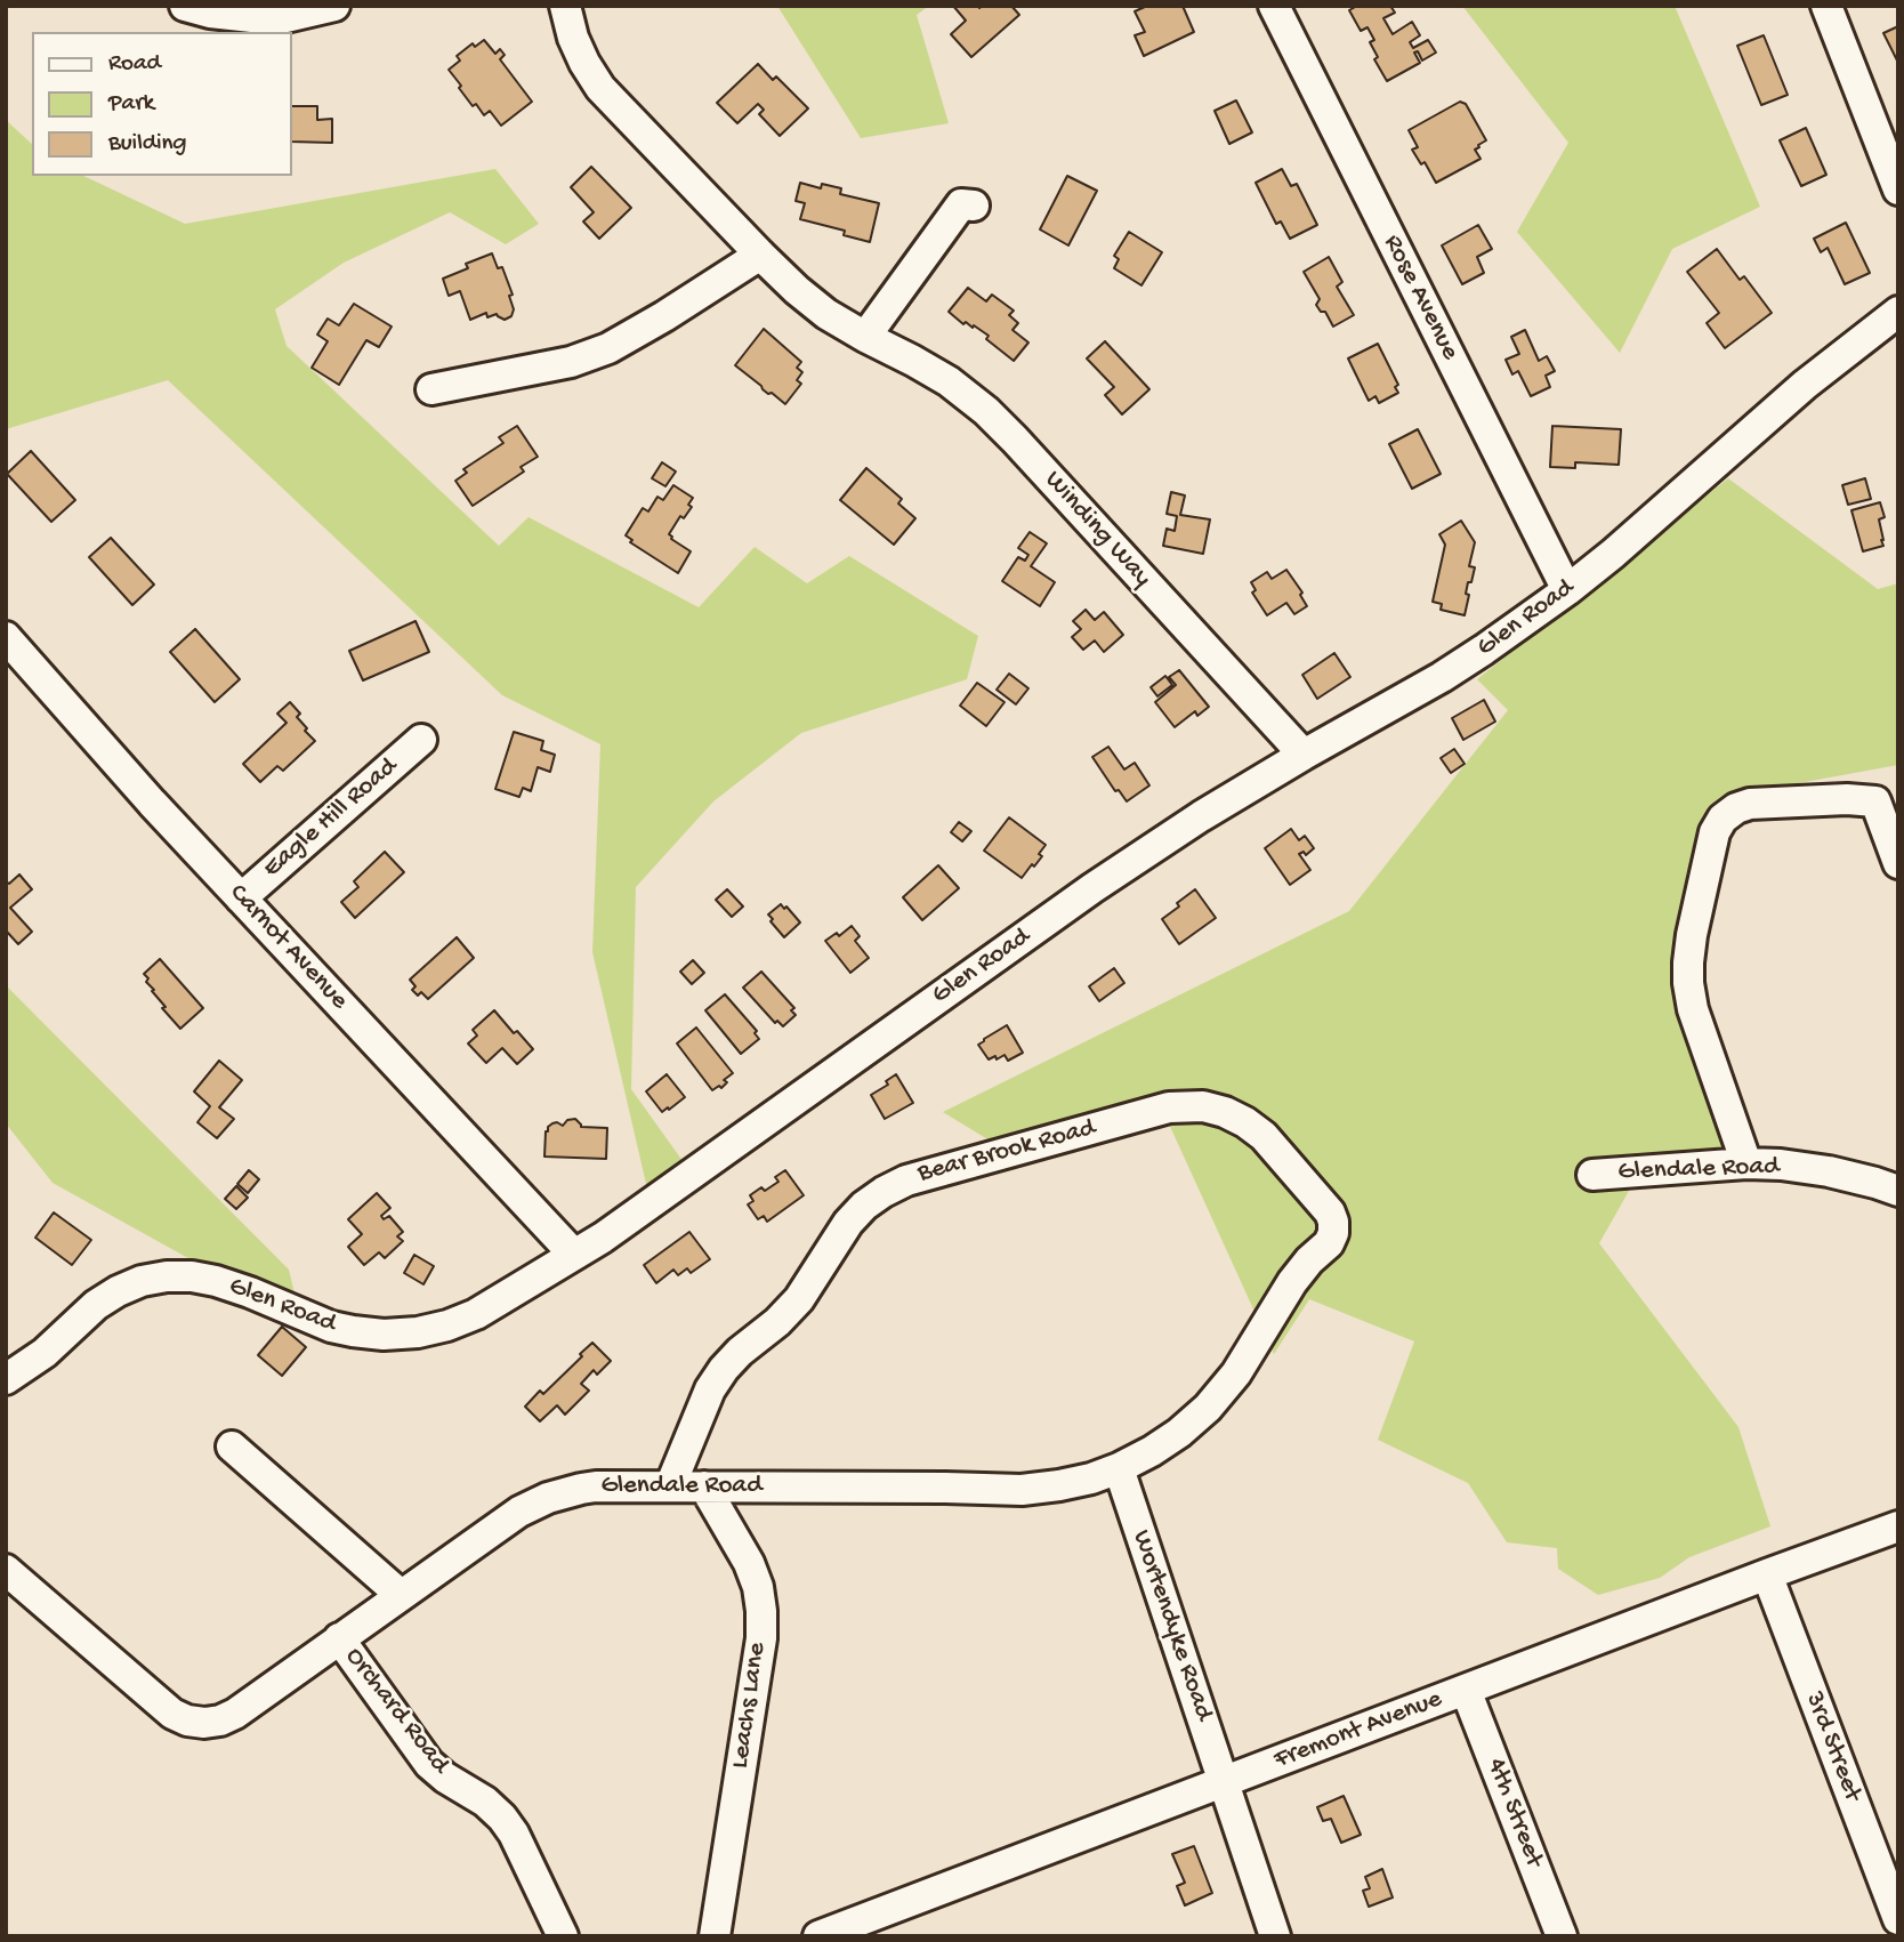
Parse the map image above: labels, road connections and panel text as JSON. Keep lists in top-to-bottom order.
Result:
{
  "streets": {
    "street": [
      "Rose Avenue",
      "Winding Way",
      "Glen Road",
      "Eagle Hill Road",
      "Carnot Avenue",
      "Bear Brook Road",
      "Glendale Road",
      "Wortendyke Road",
      "Leachs Lane",
      "Orchard Road",
      "Fremont Avenue",
      "3rd Street",
      "4th Street"
    ]
  },
  "crossings": [
    ["Rose Avenue", "Glen Road"],
    ["Winding Way", "Glen Road"],
    ["Glen Road", "Carnot Avenue"],
    ["Eagle Hill Road", "Carnot Avenue"],
    ["Bear Brook Road", "Glendale Road"],
    ["Glendale Road", "Wortendyke Road"],
    ["Glendale Road", "Leachs Lane"],
    ["Glendale Road", "Orchard Road"],
    ["Wortendyke Road", "Fremont Avenue"],
    ["Fremont Avenue", "3rd Street"],
    ["Fremont Avenue", "4th Street"]
  ],
  "legend": ["Road", "Park", "Building"]
}
